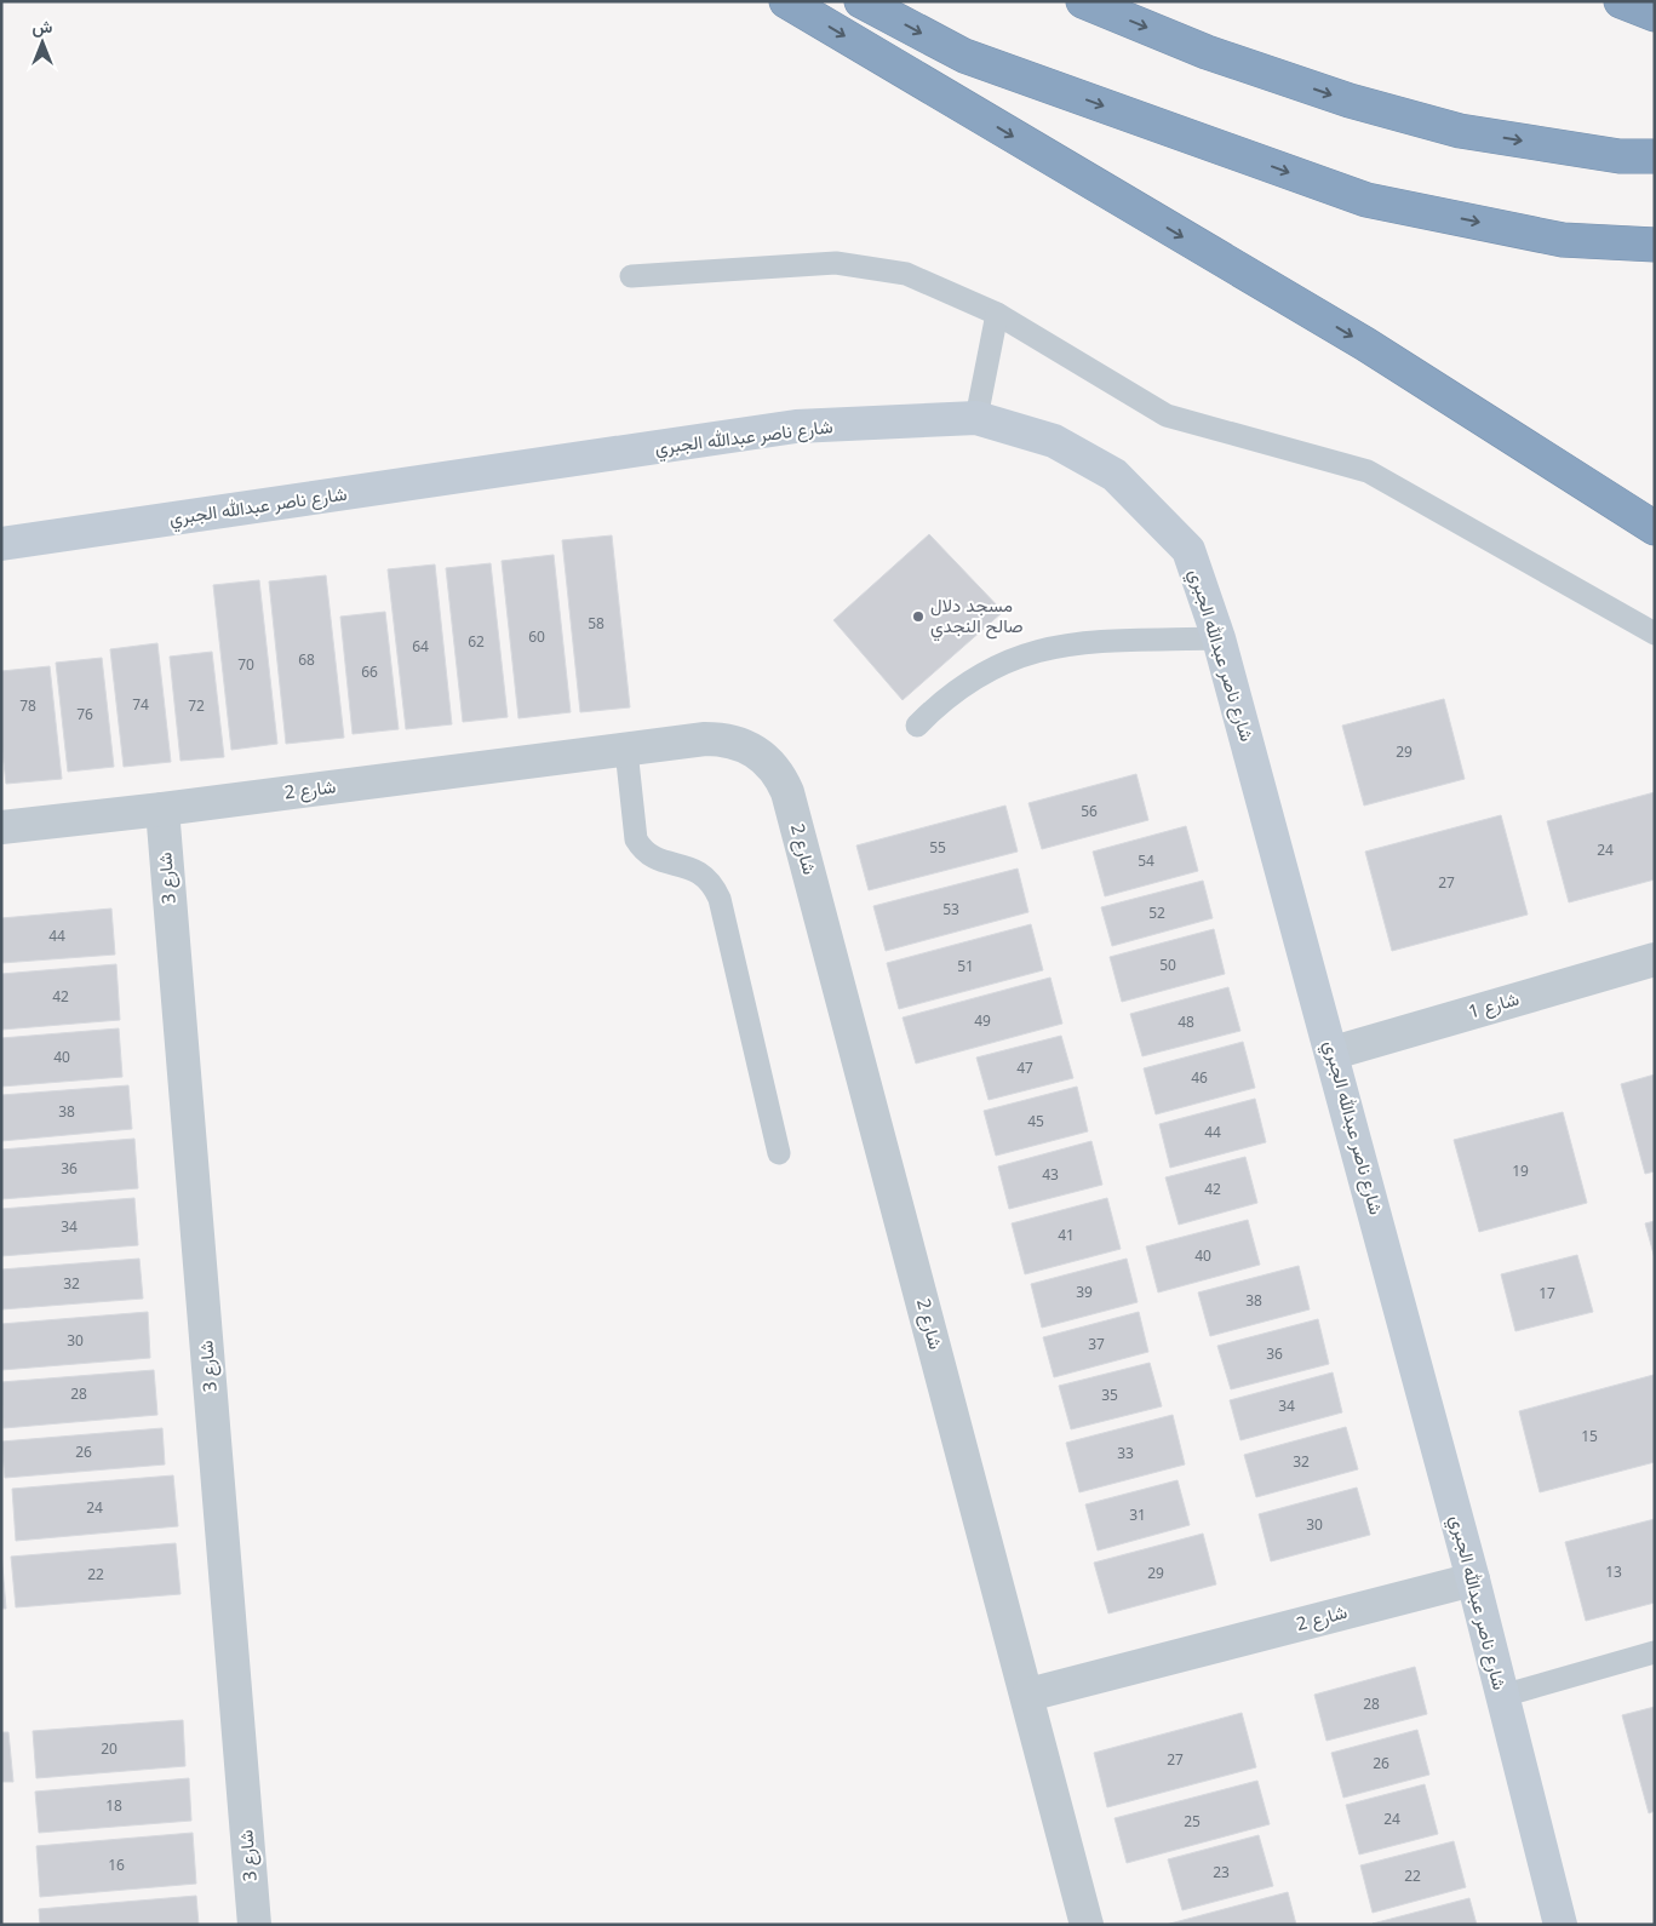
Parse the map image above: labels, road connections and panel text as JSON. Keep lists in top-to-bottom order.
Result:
{
  "streets": {
    "street": [
      "شارع ناصر عبدالله الجبري",
      "شارع 2",
      "شارع 3",
      "شارع 1"
    ]
  },
  "crossings": [
    ["شارع ناصر عبدالله الجبري", "شارع 2"],
    ["شارع ناصر عبدالله الجبري", "شارع 1"],
    ["شارع 2", "شارع 3"]
  ],
  "places": ["مسجد دلال صالح النجدي"],
  "house_numbers": [
    "58",
    "60",
    "62",
    "64",
    "68",
    "70",
    "66",
    "74",
    "78",
    "72",
    "76",
    "29",
    "56",
    "55",
    "24",
    "54",
    "27",
    "53",
    "52",
    "44",
    "50",
    "51",
    "42",
    "49",
    "48",
    "40",
    "47",
    "46",
    "38",
    "45",
    "44",
    "36",
    "19",
    "43",
    "42",
    "34",
    "41",
    "40",
    "32",
    "39",
    "17",
    "38",
    "30",
    "37",
    "36",
    "28",
    "35",
    "34",
    "15",
    "26",
    "33",
    "32",
    "24",
    "31",
    "30",
    "13",
    "29",
    "22",
    "28",
    "20",
    "27",
    "26",
    "18",
    "24",
    "25",
    "16",
    "23",
    "22"
  ],
  "north": "top"
}
